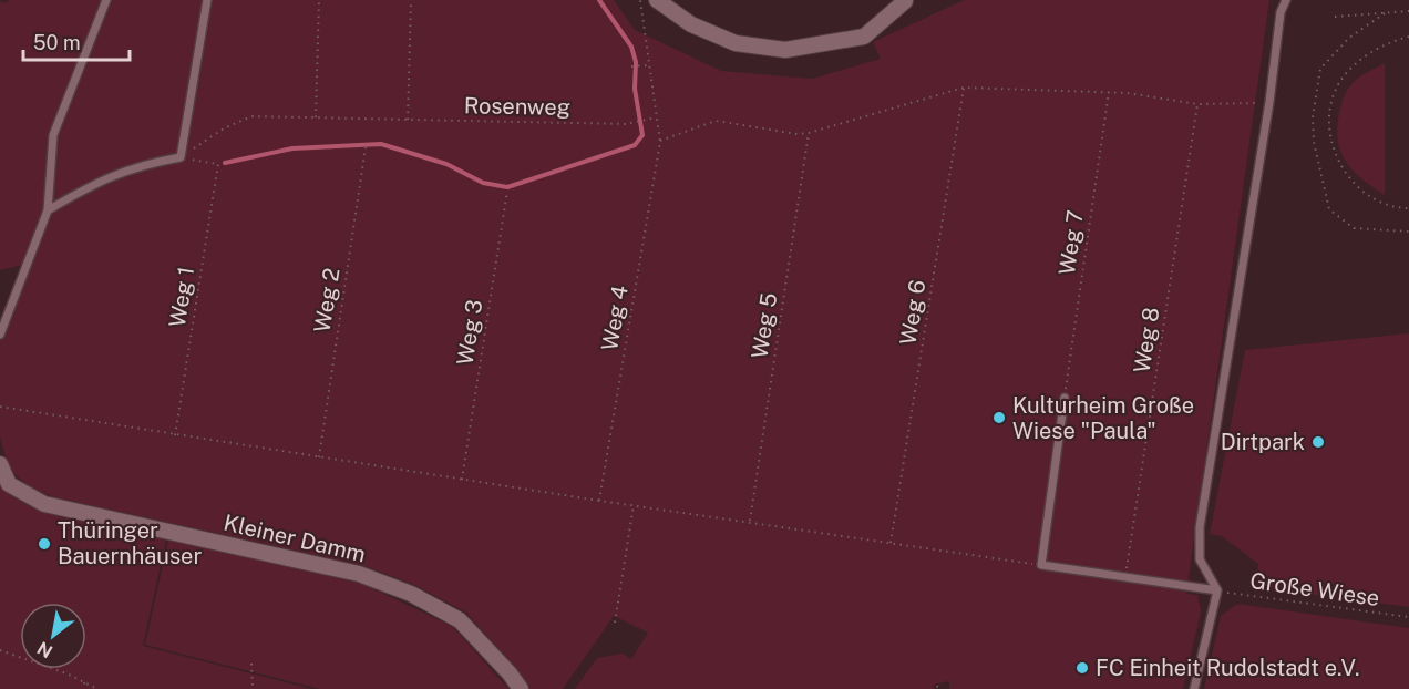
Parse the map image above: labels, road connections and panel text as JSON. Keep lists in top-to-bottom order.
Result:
{
  "streets": {
    "street": ["Kleiner Damm"],
    "path": [
      "Rosenweg",
      "Weg 7",
      "Weg 1",
      "Weg 2",
      "Weg 6",
      "Weg 4",
      "Weg 5",
      "Weg 3",
      "Weg 8",
      "Große Wiese"
    ]
  },
  "places": [
    "Kulturheim Große Wiese \"Paula\"",
    "Dirtpark",
    "Thüringer Bauernhäuser",
    "FC Einheit Rudolstadt e.V."
  ],
  "scale_bar": "50 m",
  "north": "bottom left"
}
